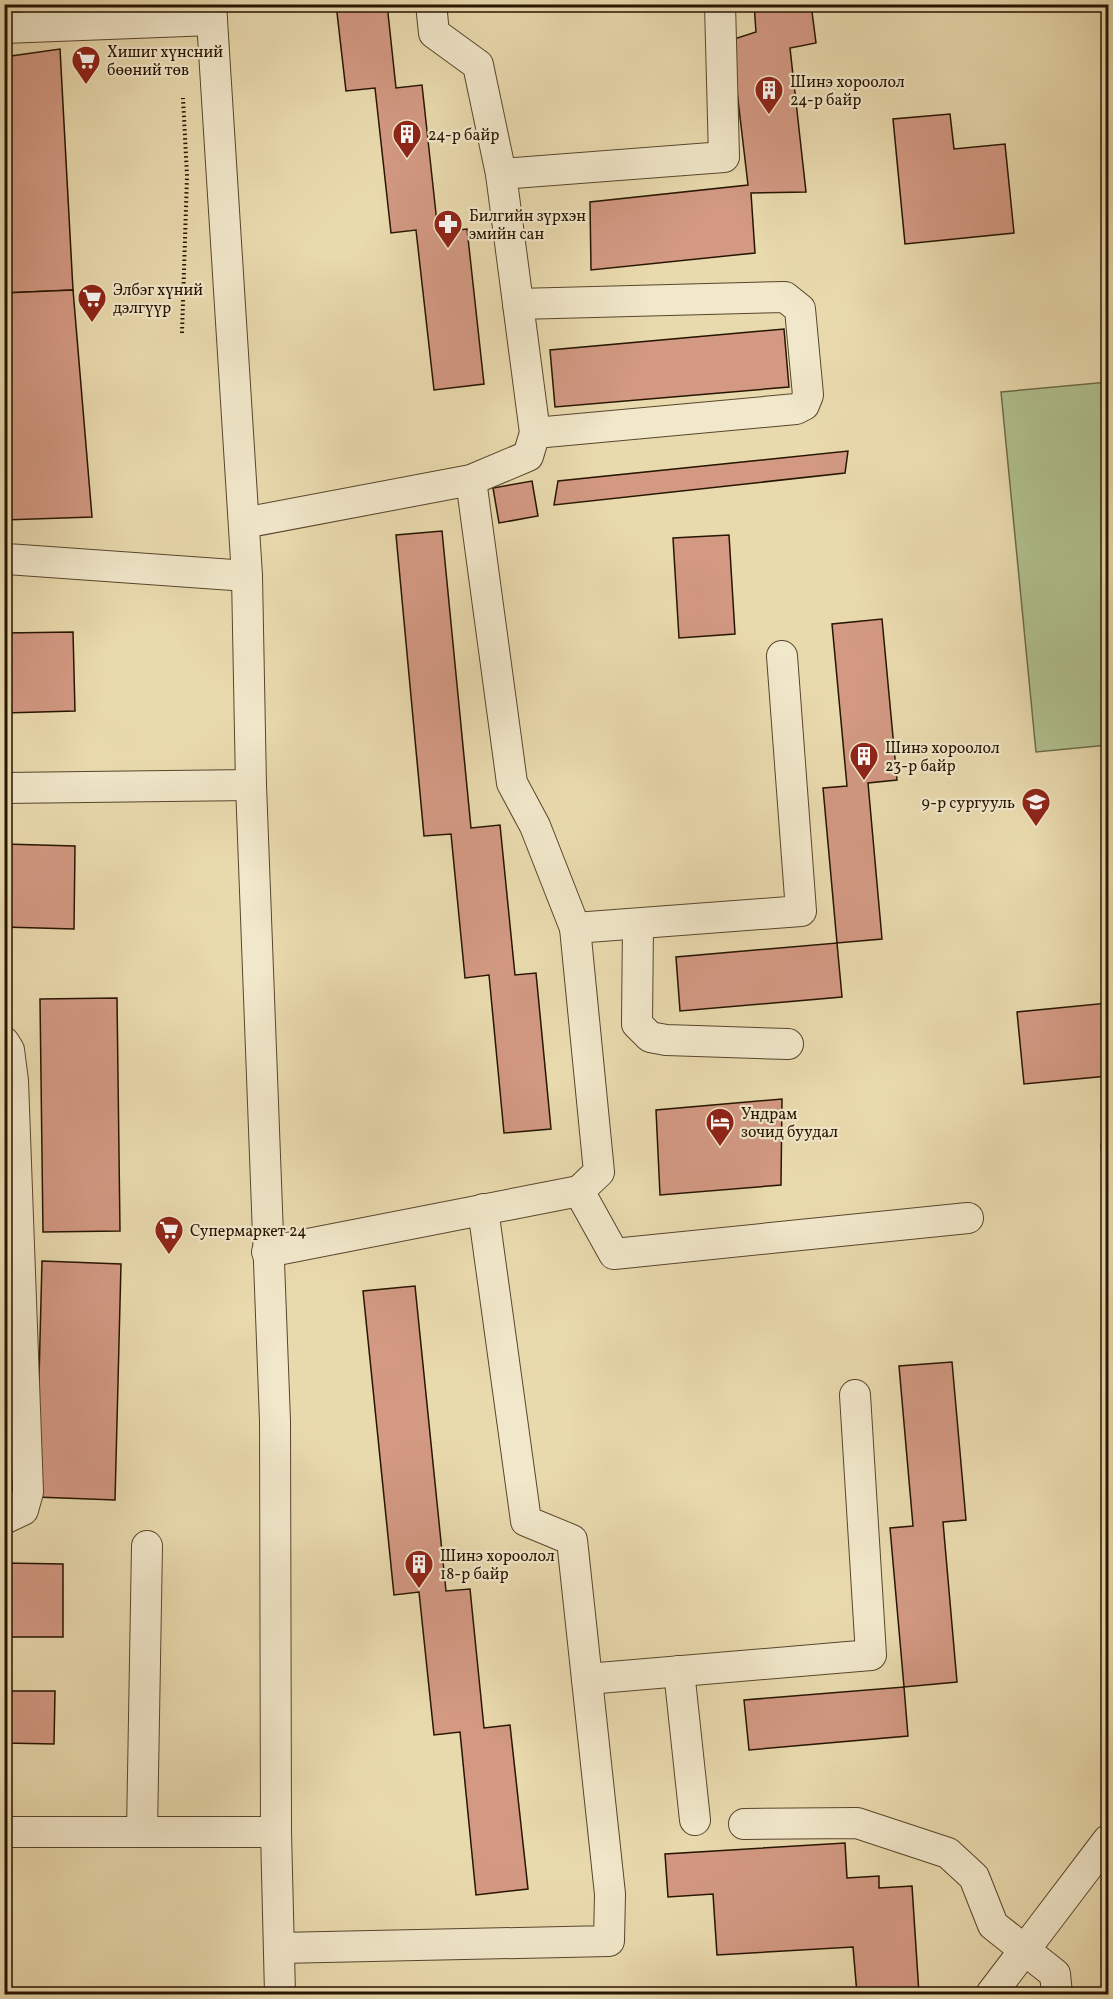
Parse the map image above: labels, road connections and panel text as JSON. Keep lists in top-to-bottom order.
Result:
{
  "places": {
    "supermarket": ["Хишиг хүнсний бөөний төв", "Элбэг хүний дэлгүүр", "Супермаркет 24"],
    "building": [
      "Шинэ хороолол 24-р байр",
      "24-р байр",
      "Шинэ хороолол 23-р байр",
      "Шинэ хороолол 18-р байр"
    ],
    "pharmacy": ["Билгийн зүрхэн эмийн сан"],
    "school or university": ["9-р сургууль"],
    "hotel": ["Ундрам зочид буудал"]
  }
}
